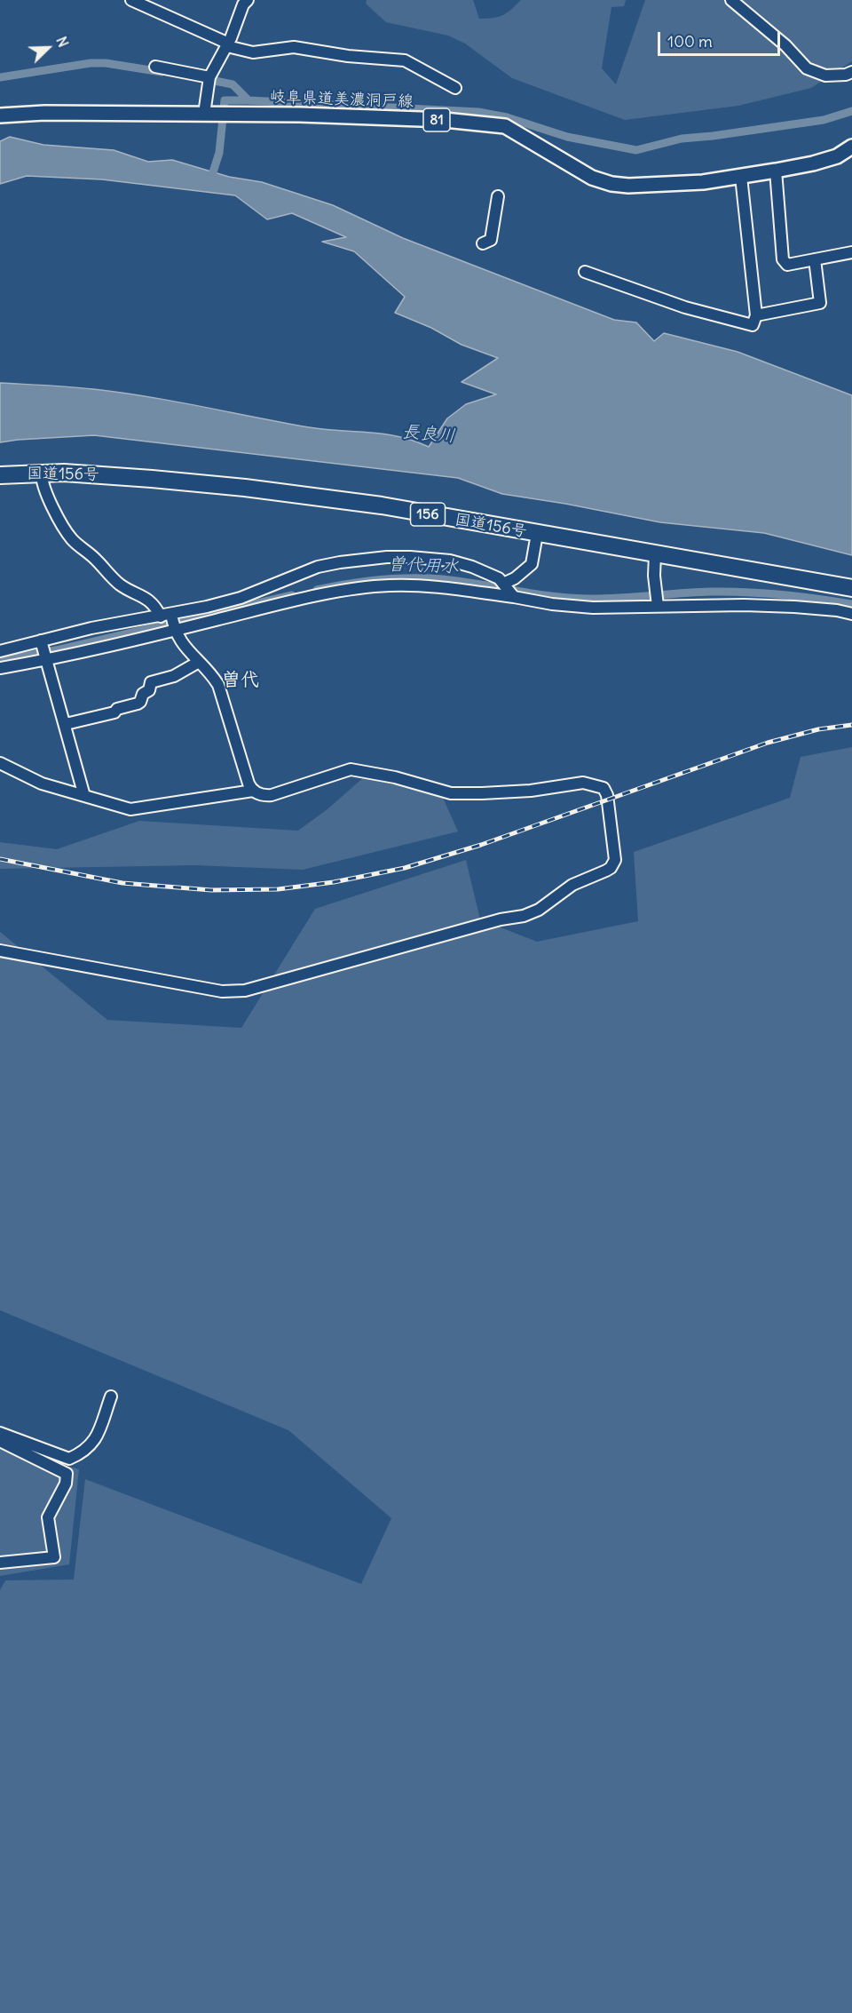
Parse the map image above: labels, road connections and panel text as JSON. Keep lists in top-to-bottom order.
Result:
{
  "streets": {
    "highway": ["国道156号", "156"],
    "main road": ["岐阜県道美濃洞戸線", "81"]
  },
  "districts": ["曽代"],
  "water": ["長良川", "曽代用水"],
  "scale_bar": "100 m",
  "north": "top right"
}
